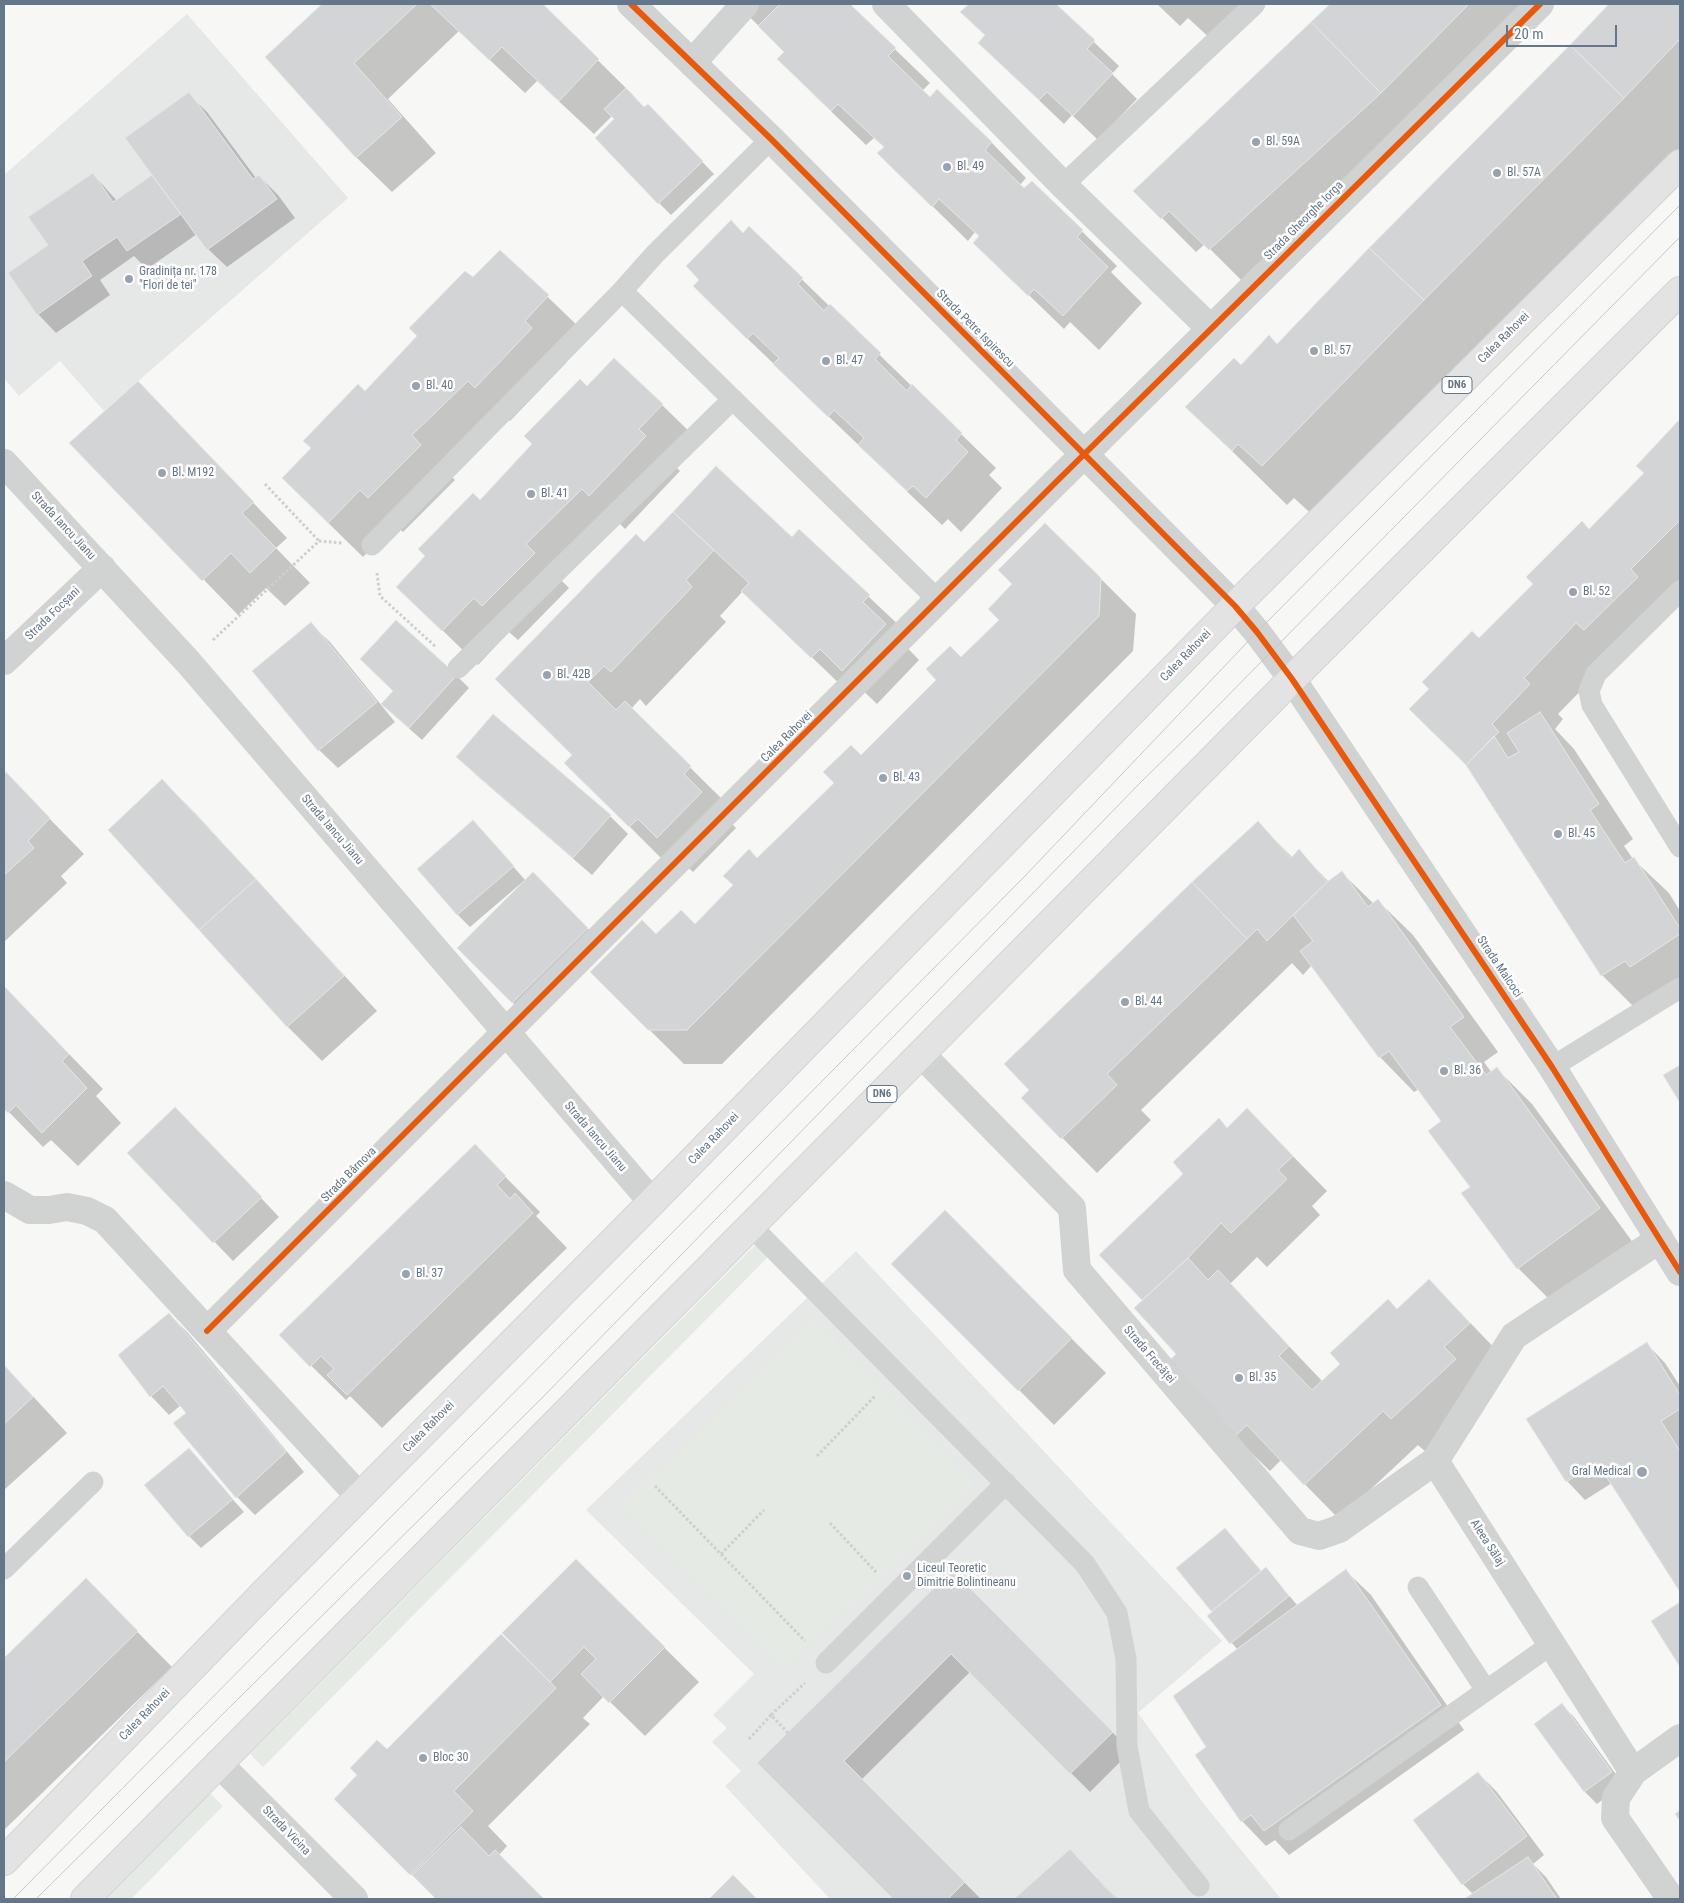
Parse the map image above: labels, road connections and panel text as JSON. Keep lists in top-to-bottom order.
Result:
{
  "streets": {
    "main road": ["Calea Rahovei", "DN6"],
    "street": [
      "Strada Gheorghe Iorga",
      "Strada Petre Ispirescu",
      "Strada Iancu Jianu",
      "Strada Focșani",
      "Strada Malcoci",
      "Strada Bârnova",
      "Strada Frecăței",
      "Aleea Sălaj",
      "Strada Vicina"
    ]
  },
  "crossings": [
    ["Strada Gheorghe Iorga", "Strada Petre Ispirescu"],
    ["Strada Gheorghe Iorga", "Calea Rahovei"],
    ["Strada Petre Ispirescu", "Calea Rahovei"],
    ["Strada Petre Ispirescu", "DN6"],
    ["Strada Petre Ispirescu", "Strada Malcoci"],
    ["Calea Rahovei", "Strada Iancu Jianu"],
    ["Calea Rahovei", "Strada Bârnova"],
    ["DN6", "Strada Malcoci"],
    ["DN6", "Strada Frecăței"],
    ["DN6", "Strada Vicina"],
    ["Strada Iancu Jianu", "Strada Focșani"],
    ["Strada Iancu Jianu", "Strada Bârnova"],
    ["Strada Frecăței", "Aleea Sălaj"]
  ],
  "places": [
    "Bl. 59A",
    "Bl. 49",
    "Bl. 57A",
    "Gradinița nr. 178 \"Flori de tei\"",
    "Bl. 57",
    "Bl. 47",
    "Bl. 40",
    "Bl. M192",
    "Bl. 41",
    "Bl. 52",
    "Bl. 42B",
    "Bl. 43",
    "Bl. 45",
    "Bl. 44",
    "Bl. 36",
    "Bl. 37",
    "Bl. 35",
    "Gral Medical",
    "Liceul Teoretic Dimitrie Bolintineanu",
    "Bloc 30"
  ],
  "scale_bar": "20 m"
}
